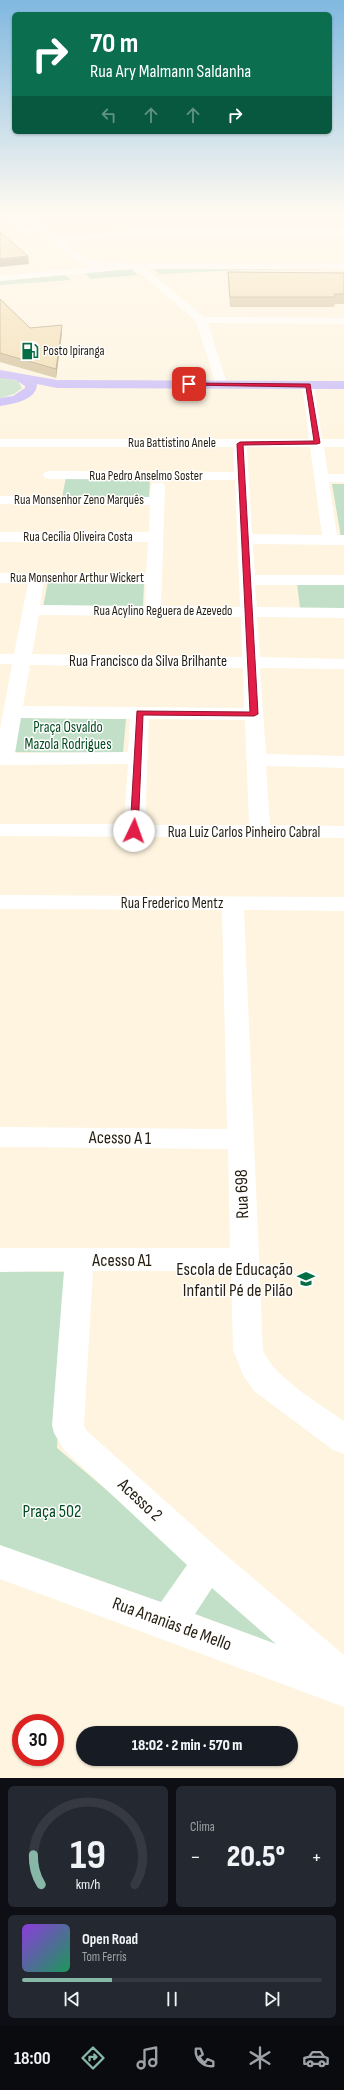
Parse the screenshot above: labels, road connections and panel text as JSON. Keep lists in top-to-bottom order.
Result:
{
  "streets": {
    "street": [
      "Rua Battistino Anele",
      "Rua Pedro Anselmo Soster",
      "Rua Monsenhor Zeno Marquês",
      "Rua Cecília Oliveira Costa",
      "Rua Monsenhor Arthur Wickert",
      "Rua Acylino Reguera de Azevedo",
      "Rua Francisco da Silva Brilhante",
      "Rua Luiz Carlos Pinheiro Cabral",
      "Rua Frederico Mentz",
      "Acesso A 1",
      "Rua 698",
      "Acesso A1",
      "Acesso 2",
      "Rua Ananias de Mello"
    ]
  },
  "crossings": [
    ["Rua Battistino Anele", "Rua Pedro Anselmo Soster"],
    ["Rua Frederico Mentz", "Rua 698"],
    ["Acesso A 1", "Rua 698"],
    ["Rua 698", "Acesso A1"],
    ["Acesso A1", "Acesso 2"]
  ],
  "parks": ["Praça Osvaldo Mazola Rodrigues", "Praça 502"],
  "places": {
    "fuel station": ["Posto Ipiranga"],
    "school or university": ["Escola de Educação Infantil Pé de Pilão"]
  },
  "page": {
    "turn": ["70 m", "Rua Ary Malmann Saldanha"],
    "limit": "30",
    "trip": "18:02 · 2 min · 570 m",
    "tile": "Clima",
    "heat": ["−", "20.5°", "+"],
    "song": ["Open Road", "Tom Ferris"],
    "tabs": "18:00",
    "gauge": ["19", "km/h"]
  }
}
